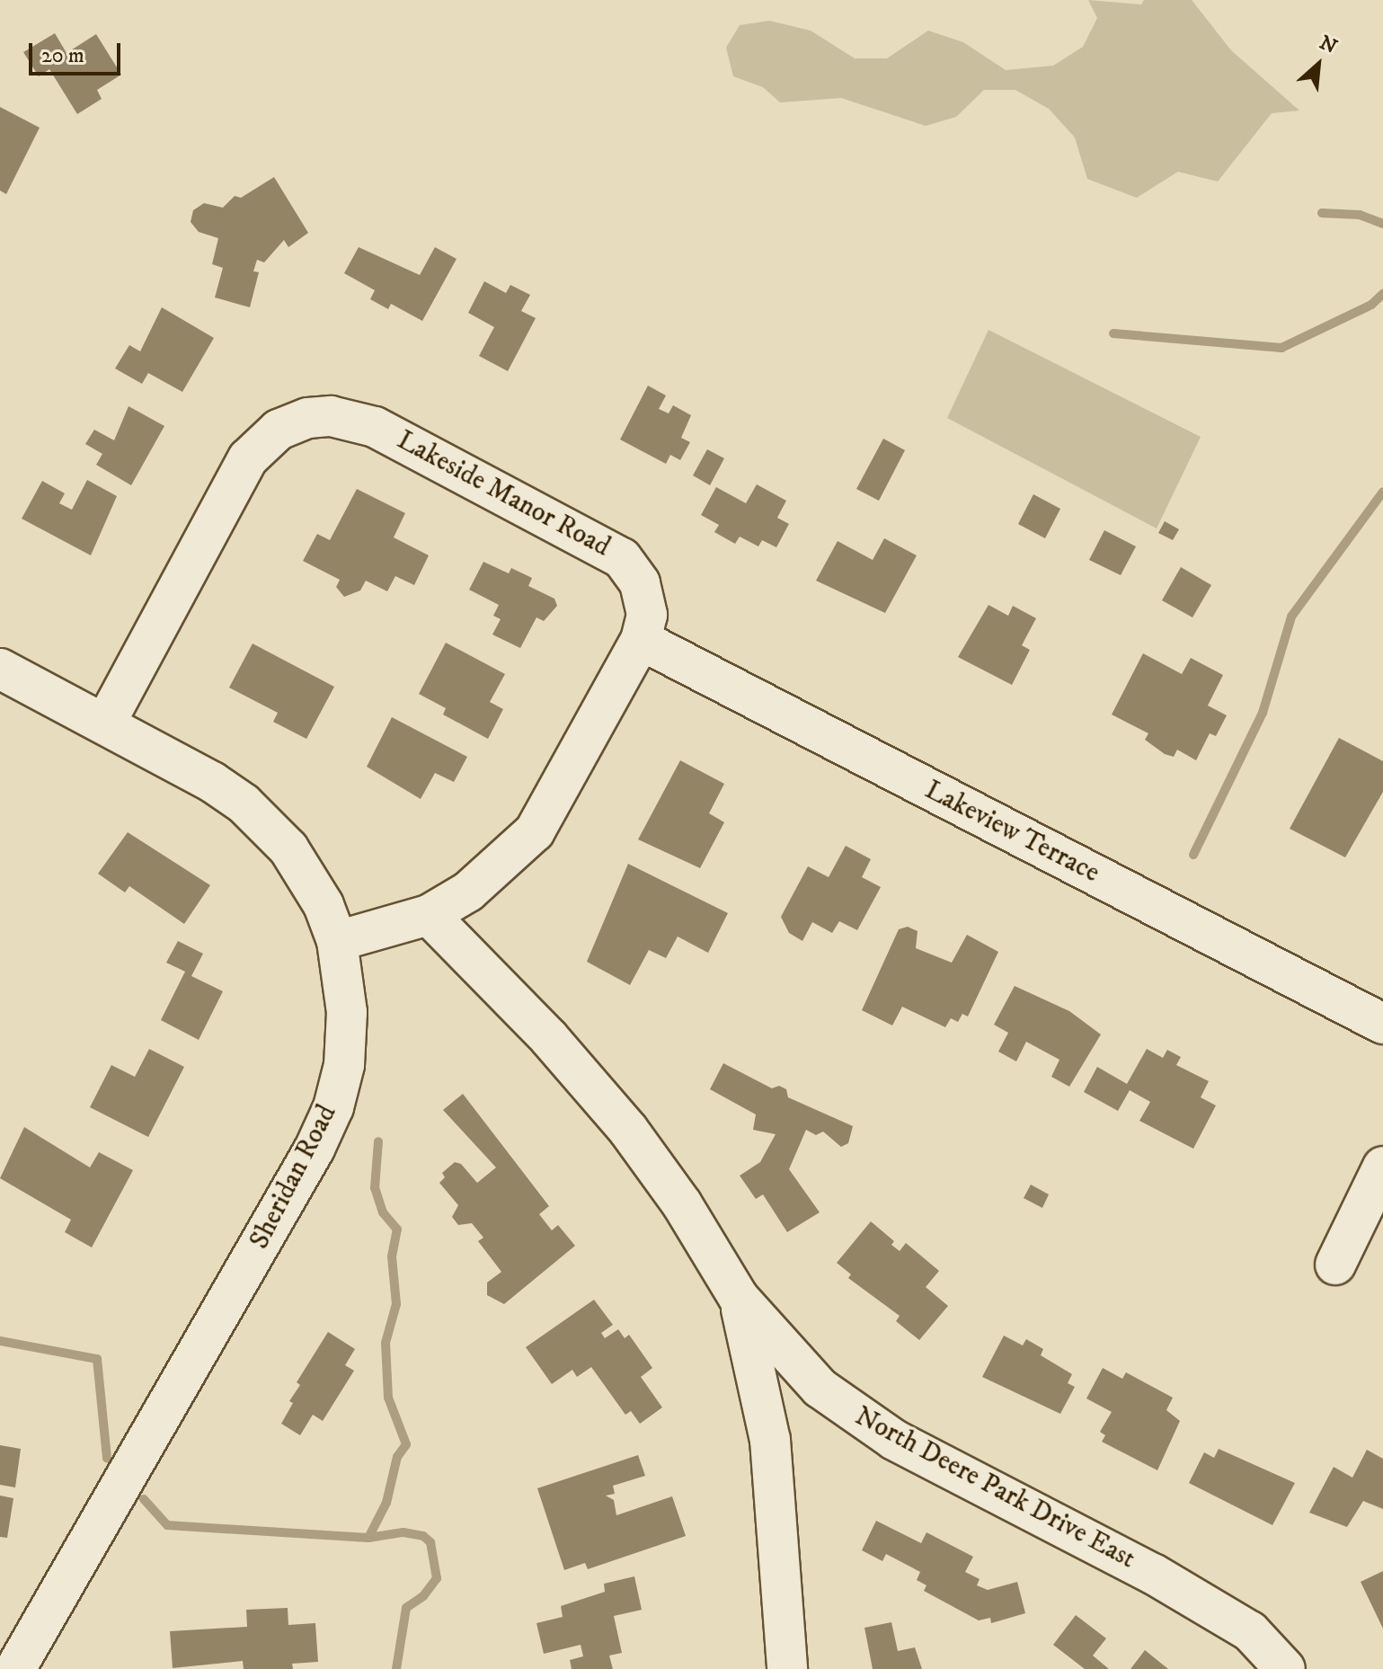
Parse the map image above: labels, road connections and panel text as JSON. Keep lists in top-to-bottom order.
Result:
{
  "streets": {
    "street": [
      "Lakeside Manor Road",
      "Lakeview Terrace",
      "Sheridan Road",
      "North Deere Park Drive East"
    ]
  },
  "crossings": [
    ["Lakeside Manor Road", "Lakeview Terrace"],
    ["Lakeside Manor Road", "Sheridan Road"],
    ["Lakeside Manor Road", "North Deere Park Drive East"]
  ],
  "scale_bar": "20 m",
  "north": "top right"
}
